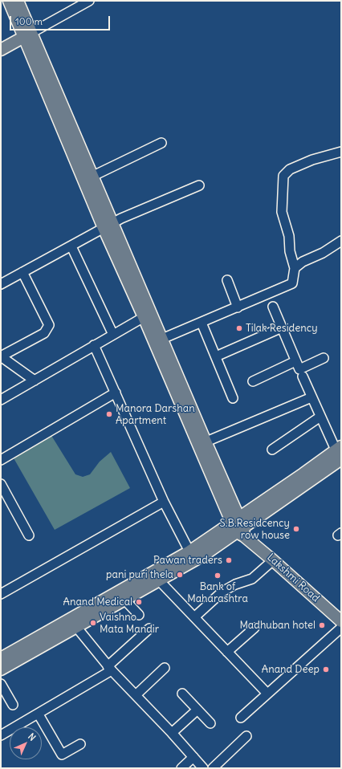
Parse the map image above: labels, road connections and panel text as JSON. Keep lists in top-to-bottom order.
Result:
{
  "streets": {
    "main road": ["Lakshmi Road"]
  },
  "places": [
    "Tilak Residency",
    "Manora Darshan Apartment",
    "S.B.Residcency row house",
    "Pawan traders",
    "pani puri thela",
    "Bank of Maharashtra",
    "Anand Medical",
    "Vaishno Mata Mandir",
    "Madhuban hotel",
    "Anand Deep"
  ],
  "scale_bar": "100 m",
  "north": "top right"
}
